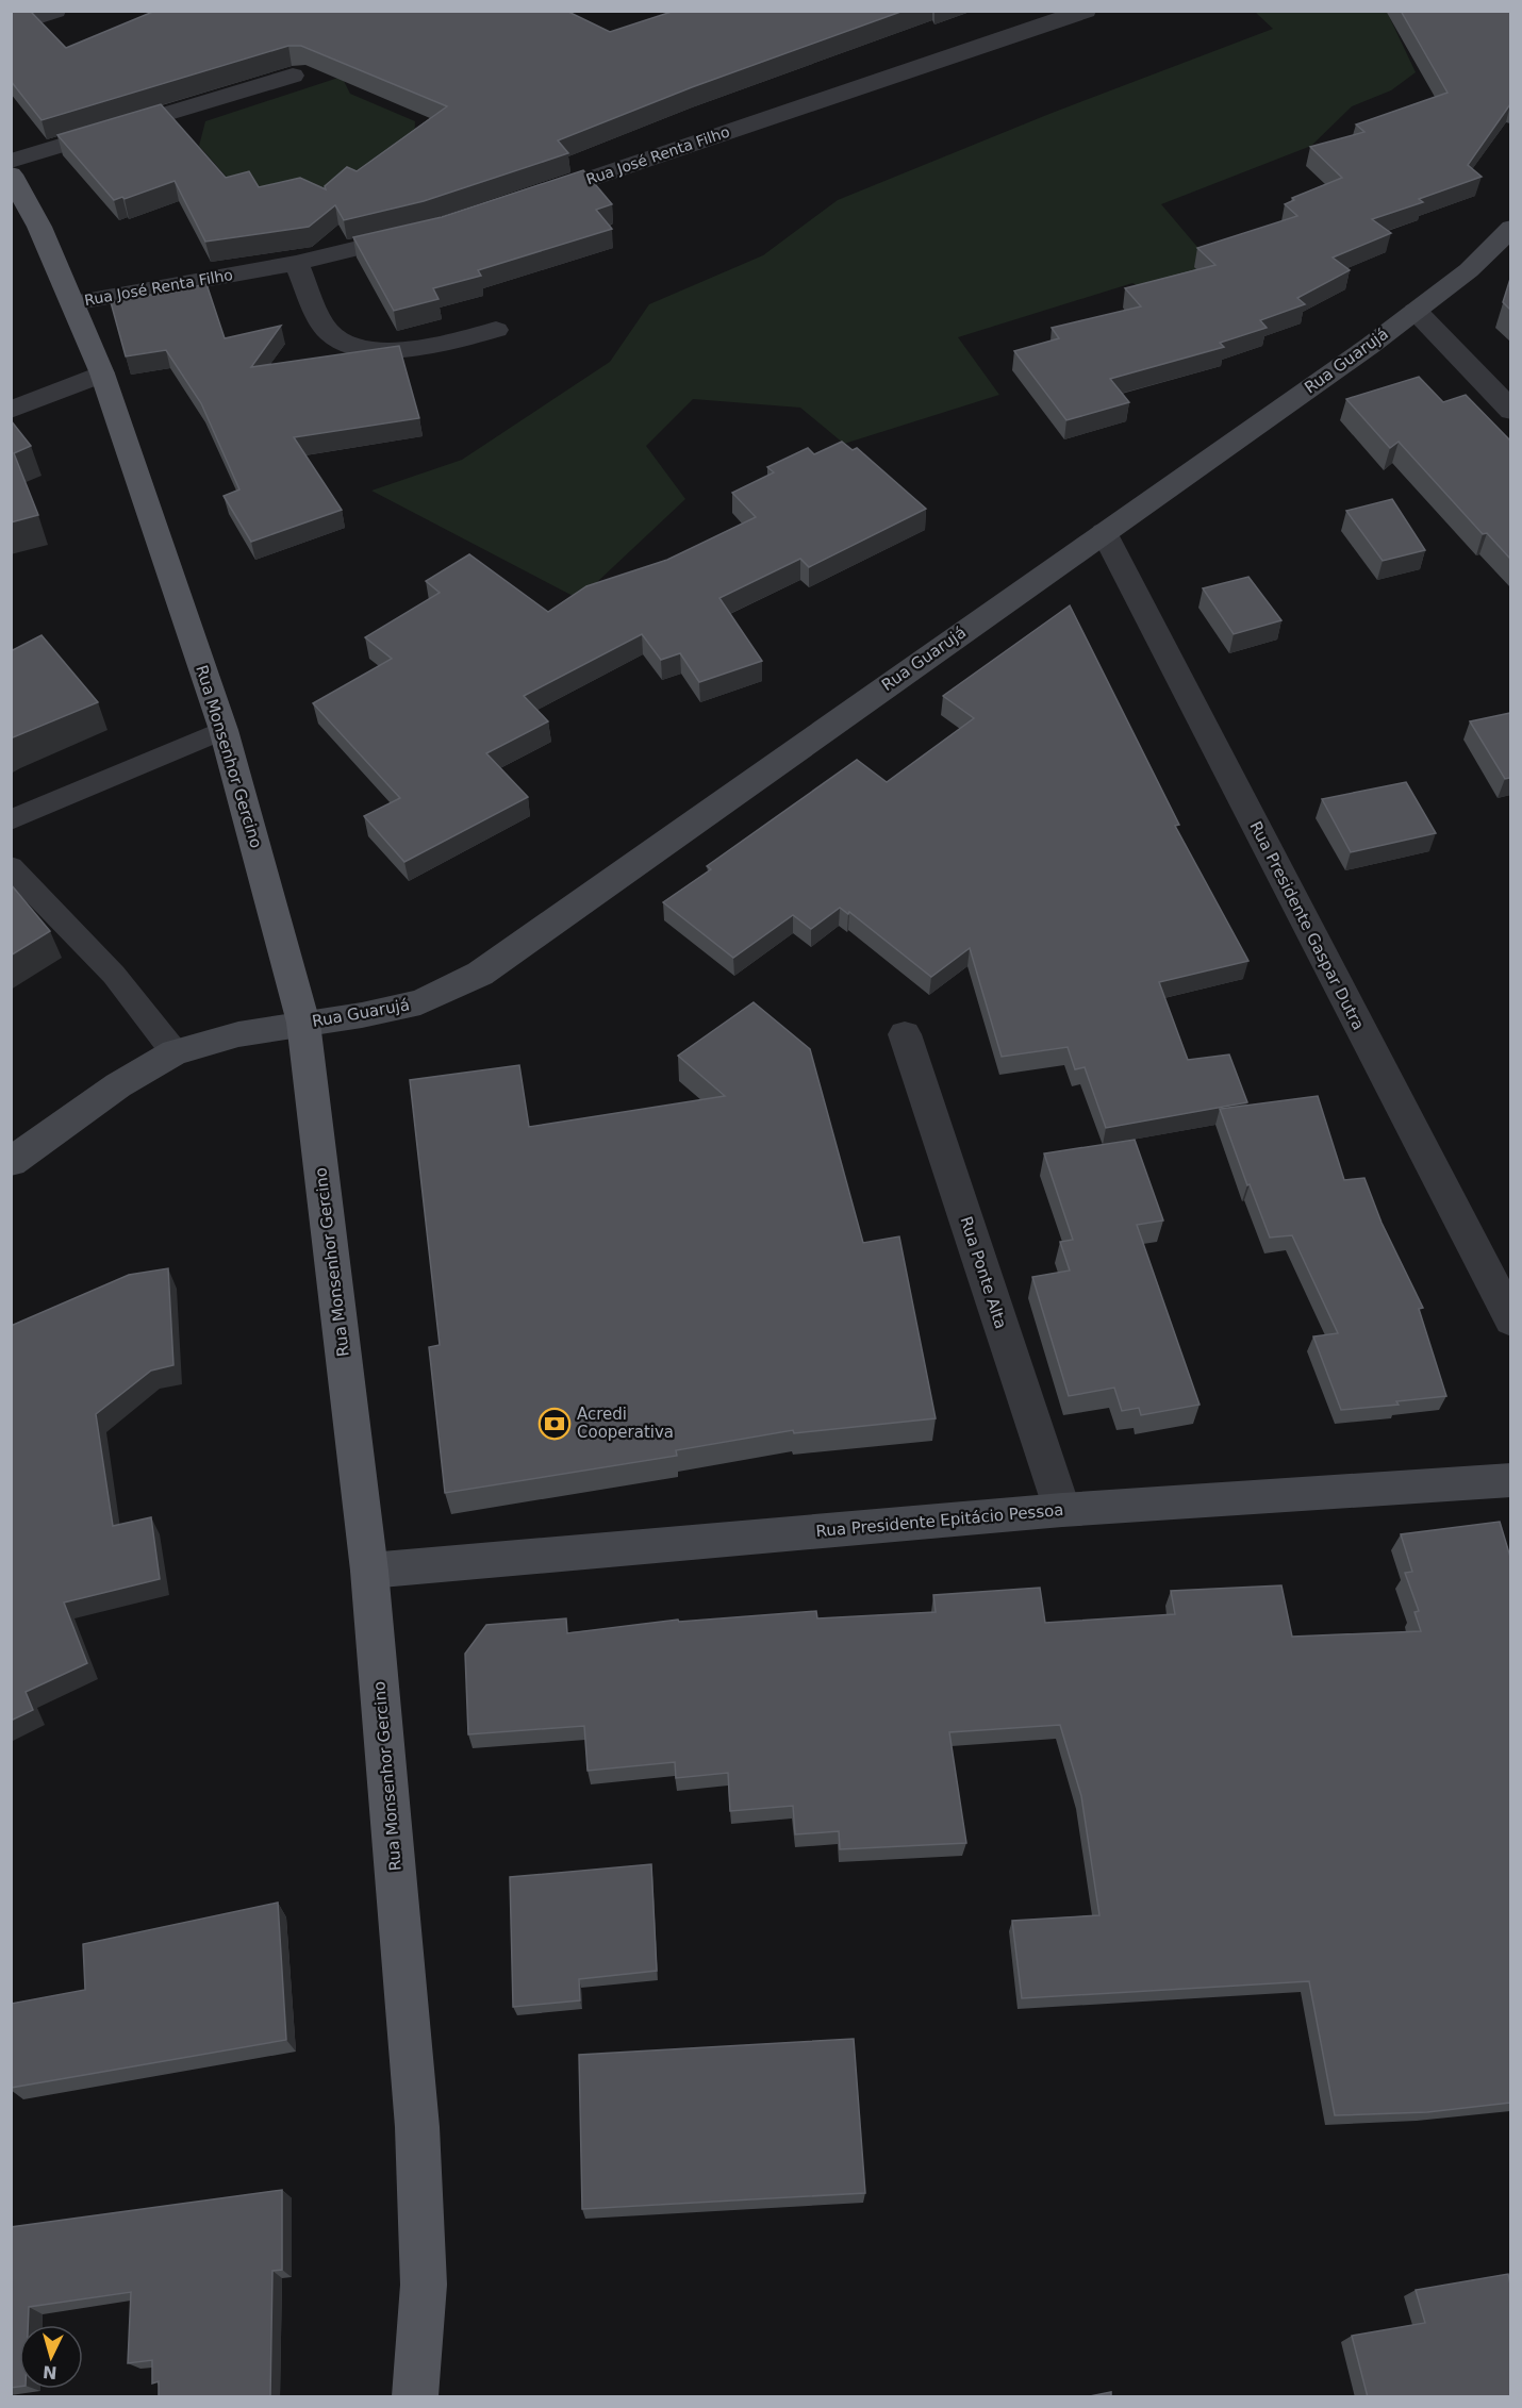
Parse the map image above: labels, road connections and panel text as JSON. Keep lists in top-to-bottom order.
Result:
{
  "streets": {
    "main road": ["Rua Monsenhor Gercino"],
    "street": [
      "Rua José Renta Filho",
      "Rua Guarujá",
      "Rua Presidente Gaspar Dutra",
      "Rua Ponte Alta",
      "Rua Presidente Epitácio Pessoa"
    ]
  },
  "crossings": [
    ["Rua José Renta Filho", "Rua Monsenhor Gercino"],
    ["Rua Guarujá", "Rua Monsenhor Gercino"],
    ["Rua Guarujá", "Rua Presidente Gaspar Dutra"],
    ["Rua Monsenhor Gercino", "Rua Presidente Epitácio Pessoa"],
    ["Rua Ponte Alta", "Rua Presidente Epitácio Pessoa"]
  ],
  "places": {
    "bank": ["Acredi Cooperativa"]
  },
  "north": "bottom"
}
